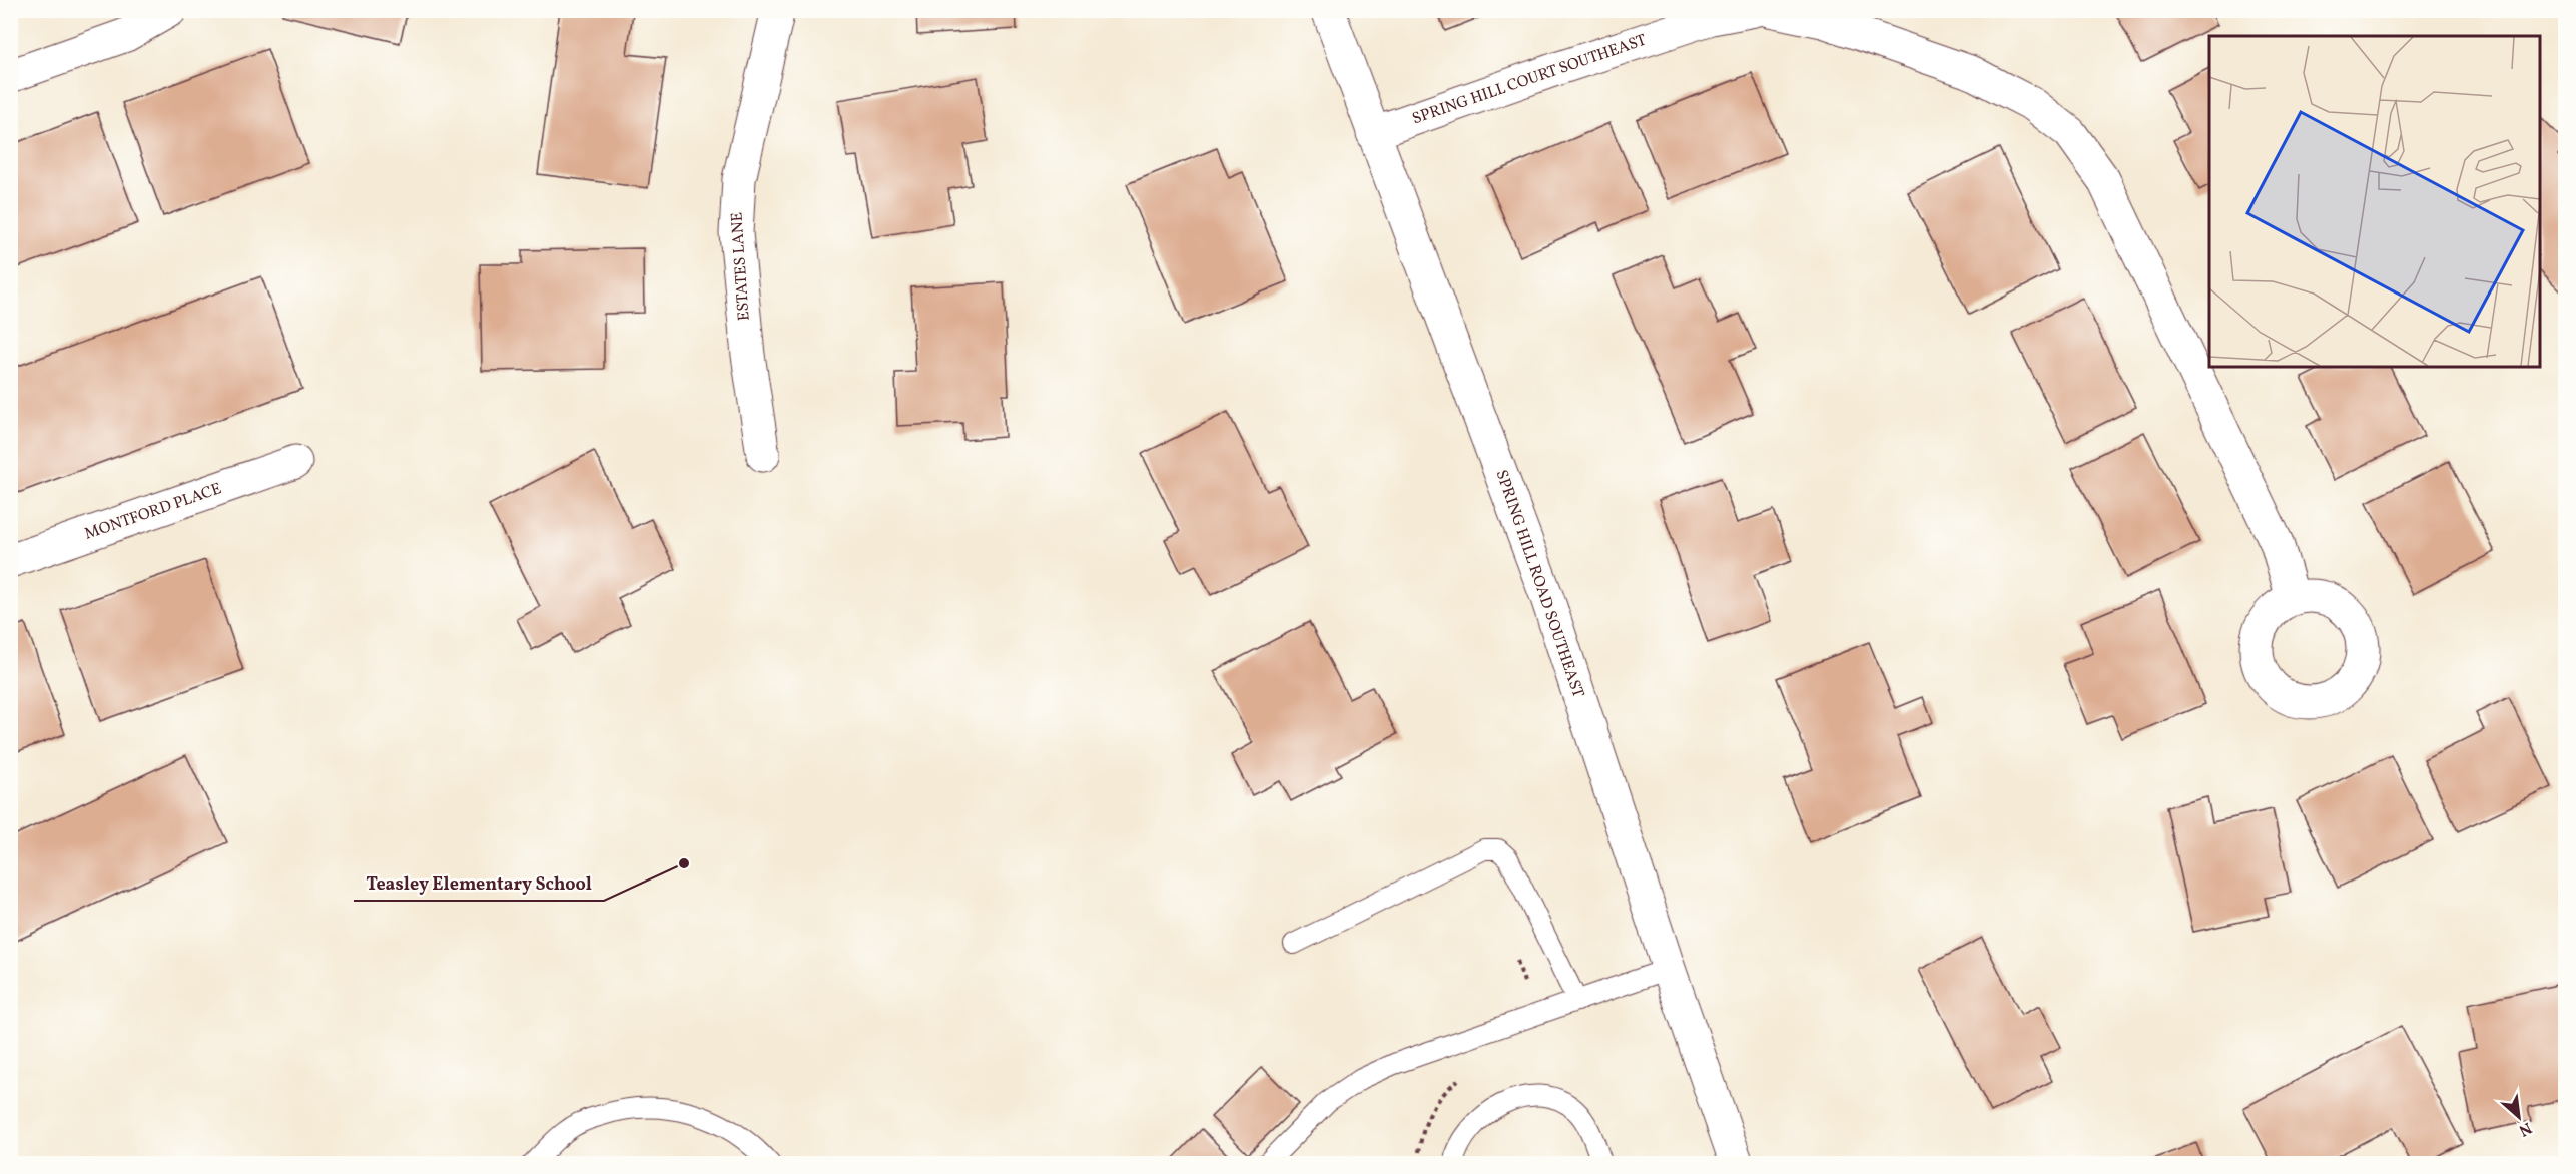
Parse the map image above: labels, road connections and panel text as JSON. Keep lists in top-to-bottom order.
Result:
{
  "streets": {
    "street": [
      "SPRING HILL COURT SOUTHEAST",
      "ESTATES LANE",
      "MONTFORD PLACE",
      "SPRING HILL ROAD SOUTHEAST"
    ]
  },
  "crossings": [
    ["SPRING HILL COURT SOUTHEAST", "SPRING HILL ROAD SOUTHEAST"]
  ],
  "places": ["Teasley Elementary School"],
  "north": "bottom right"
}
